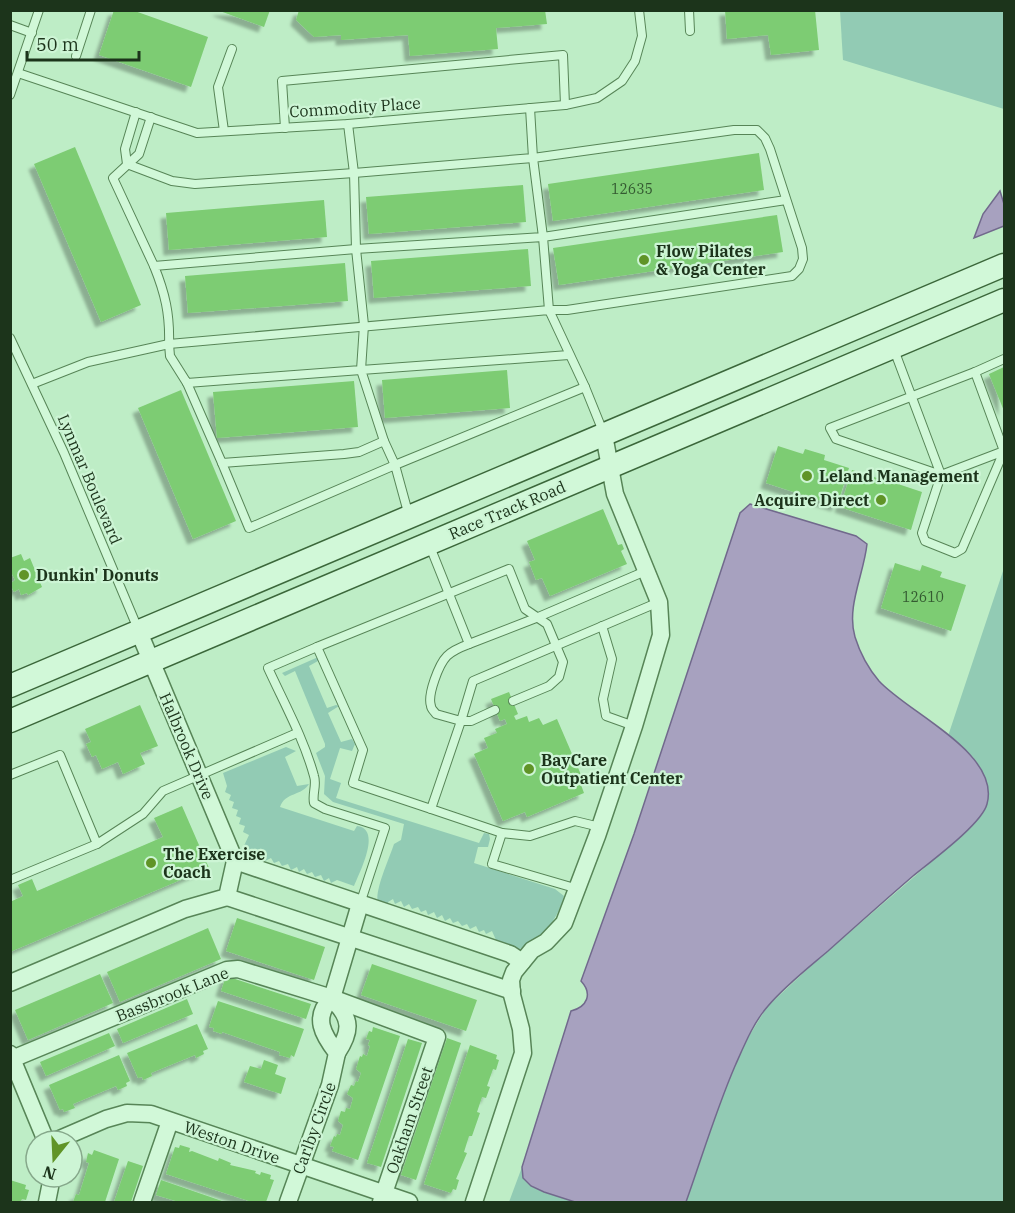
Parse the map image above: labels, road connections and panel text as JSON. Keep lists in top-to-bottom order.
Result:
{
  "streets": {
    "main road": ["Race Track Road"],
    "street": [
      "Halbrook Drive",
      "Bassbrook Lane",
      "Oakham Street",
      "Carlby Circle",
      "Weston Drive"
    ],
    "lane": ["Commodity Place", "Lynmar Boulevard"]
  },
  "crossings": [
    ["Lynmar Boulevard", "Race Track Road"],
    ["Lynmar Boulevard", "Halbrook Drive"],
    ["Race Track Road", "Halbrook Drive"],
    ["Bassbrook Lane", "Oakham Street"],
    ["Bassbrook Lane", "Carlby Circle"],
    ["Oakham Street", "Weston Drive"],
    ["Carlby Circle", "Weston Drive"]
  ],
  "places": [
    "Flow Pilates & Yoga Center",
    "Leland Management",
    "Acquire Direct",
    "Dunkin' Donuts",
    "BayCare Outpatient Center",
    "The Exercise Coach"
  ],
  "house_numbers": ["12635", "12610"],
  "scale_bar": "50 m",
  "north": "bottom"
}
